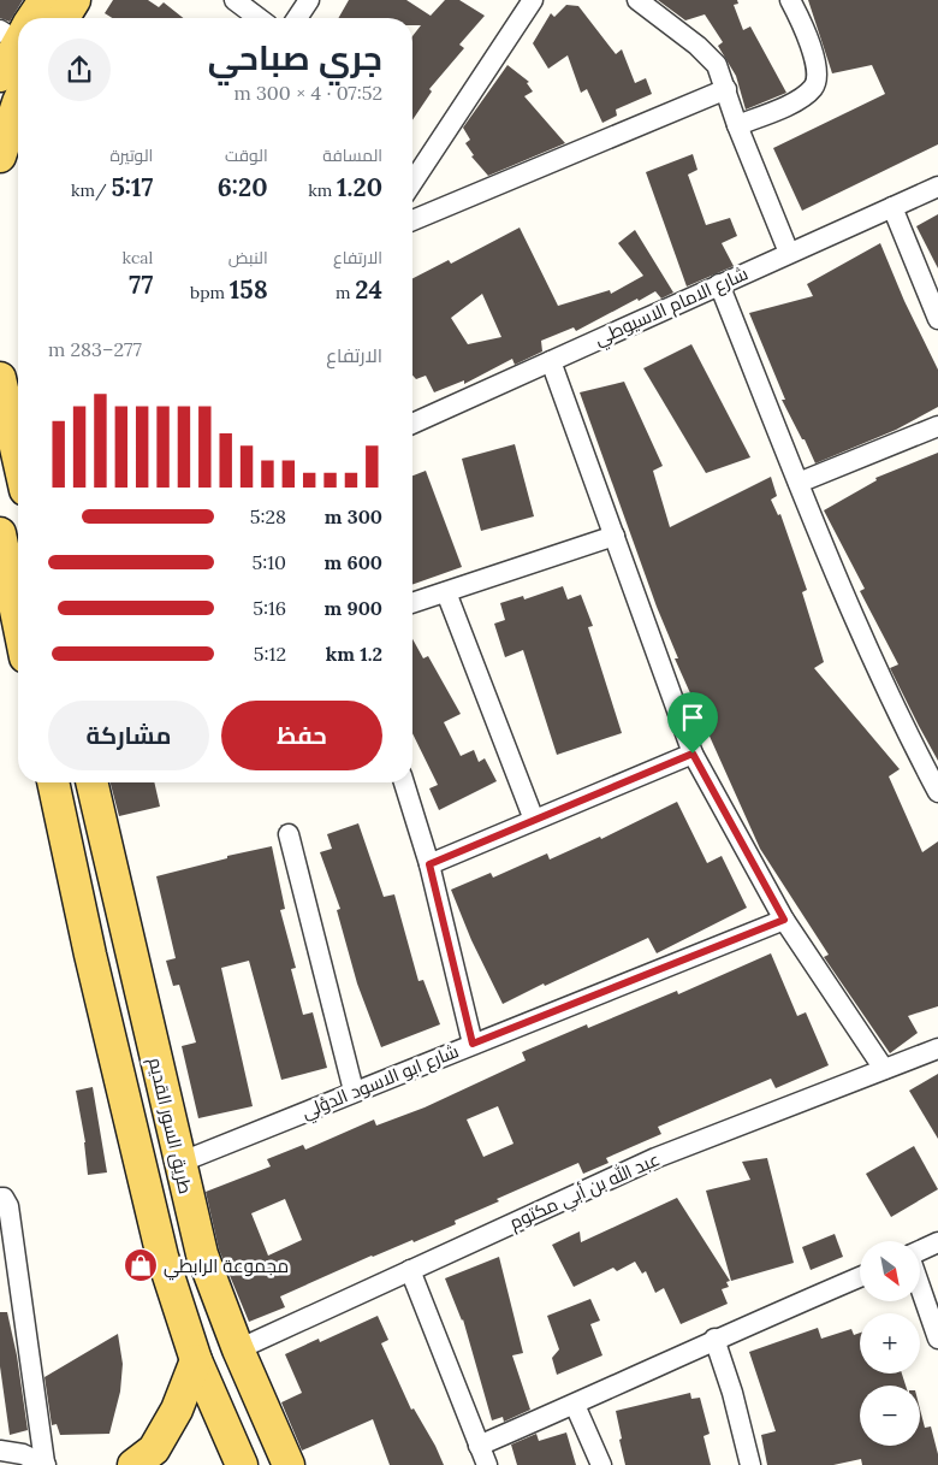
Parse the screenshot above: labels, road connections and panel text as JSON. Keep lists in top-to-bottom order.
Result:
{
  "streets": {
    "main road": ["طريق السور القديم"],
    "street": ["شارع الامام الاسيوطي", "شارع ابو الاسود الدؤلي", "عبد الله بن أبي مكتوم"]
  },
  "crossings": [
    ["شارع ابو الاسود الدؤلي", "طريق السور القديم"],
    ["طريق السور القديم", "عبد الله بن أبي مكتوم"]
  ],
  "places": {
    "shop": ["مجموعة الرابطي"]
  },
  "north": "bottom right",
  "page": {
    "heading": ["جري صباحي", "07:52 · 4 × 300 m"],
    "stats": [
      ["المسافة", "1.20 km"],
      ["الوقت", "6:20"],
      ["الوتيرة", "5:17 /km"],
      ["الارتفاع", "24 m"],
      ["النبض", "158 bpm"],
      ["kcal", "77"]
    ],
    "chart": ["الارتفاع", "277–283 m"],
    "list": [
      {
        "name": "300 m",
        "note": "5:28"
      },
      {
        "name": "600 m",
        "note": "5:10"
      },
      {
        "name": "900 m",
        "note": "5:16"
      },
      {
        "name": "1.2 km",
        "note": "5:12"
      }
    ],
    "buttons": ["حفظ", "مشاركة"],
    "map_buttons": ["+", "−"]
  }
}
